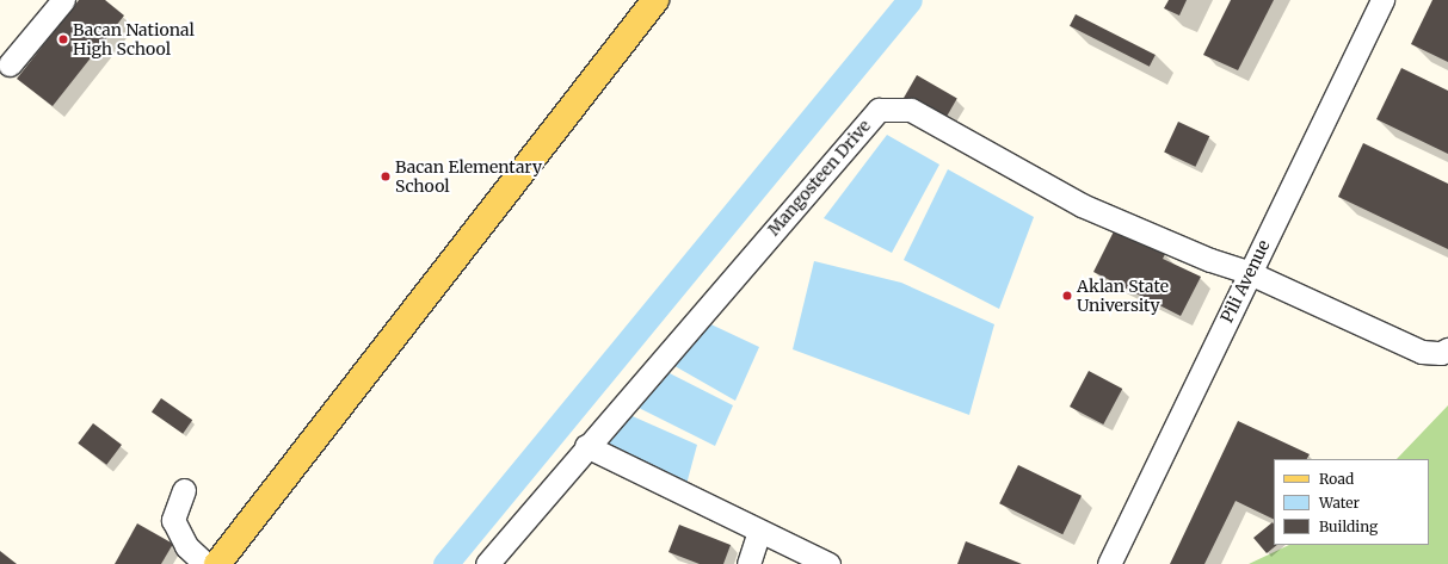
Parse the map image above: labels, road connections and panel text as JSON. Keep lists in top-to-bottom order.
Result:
{
  "streets": {
    "lane": ["Mangosteen Drive", "Pili Avenue"]
  },
  "crossings": [
    ["Mangosteen Drive", "Pili Avenue"]
  ],
  "places": ["Bacan National High School", "Bacan Elementary School", "Aklan State University"],
  "legend": ["Road", "Water", "Building"]
}
